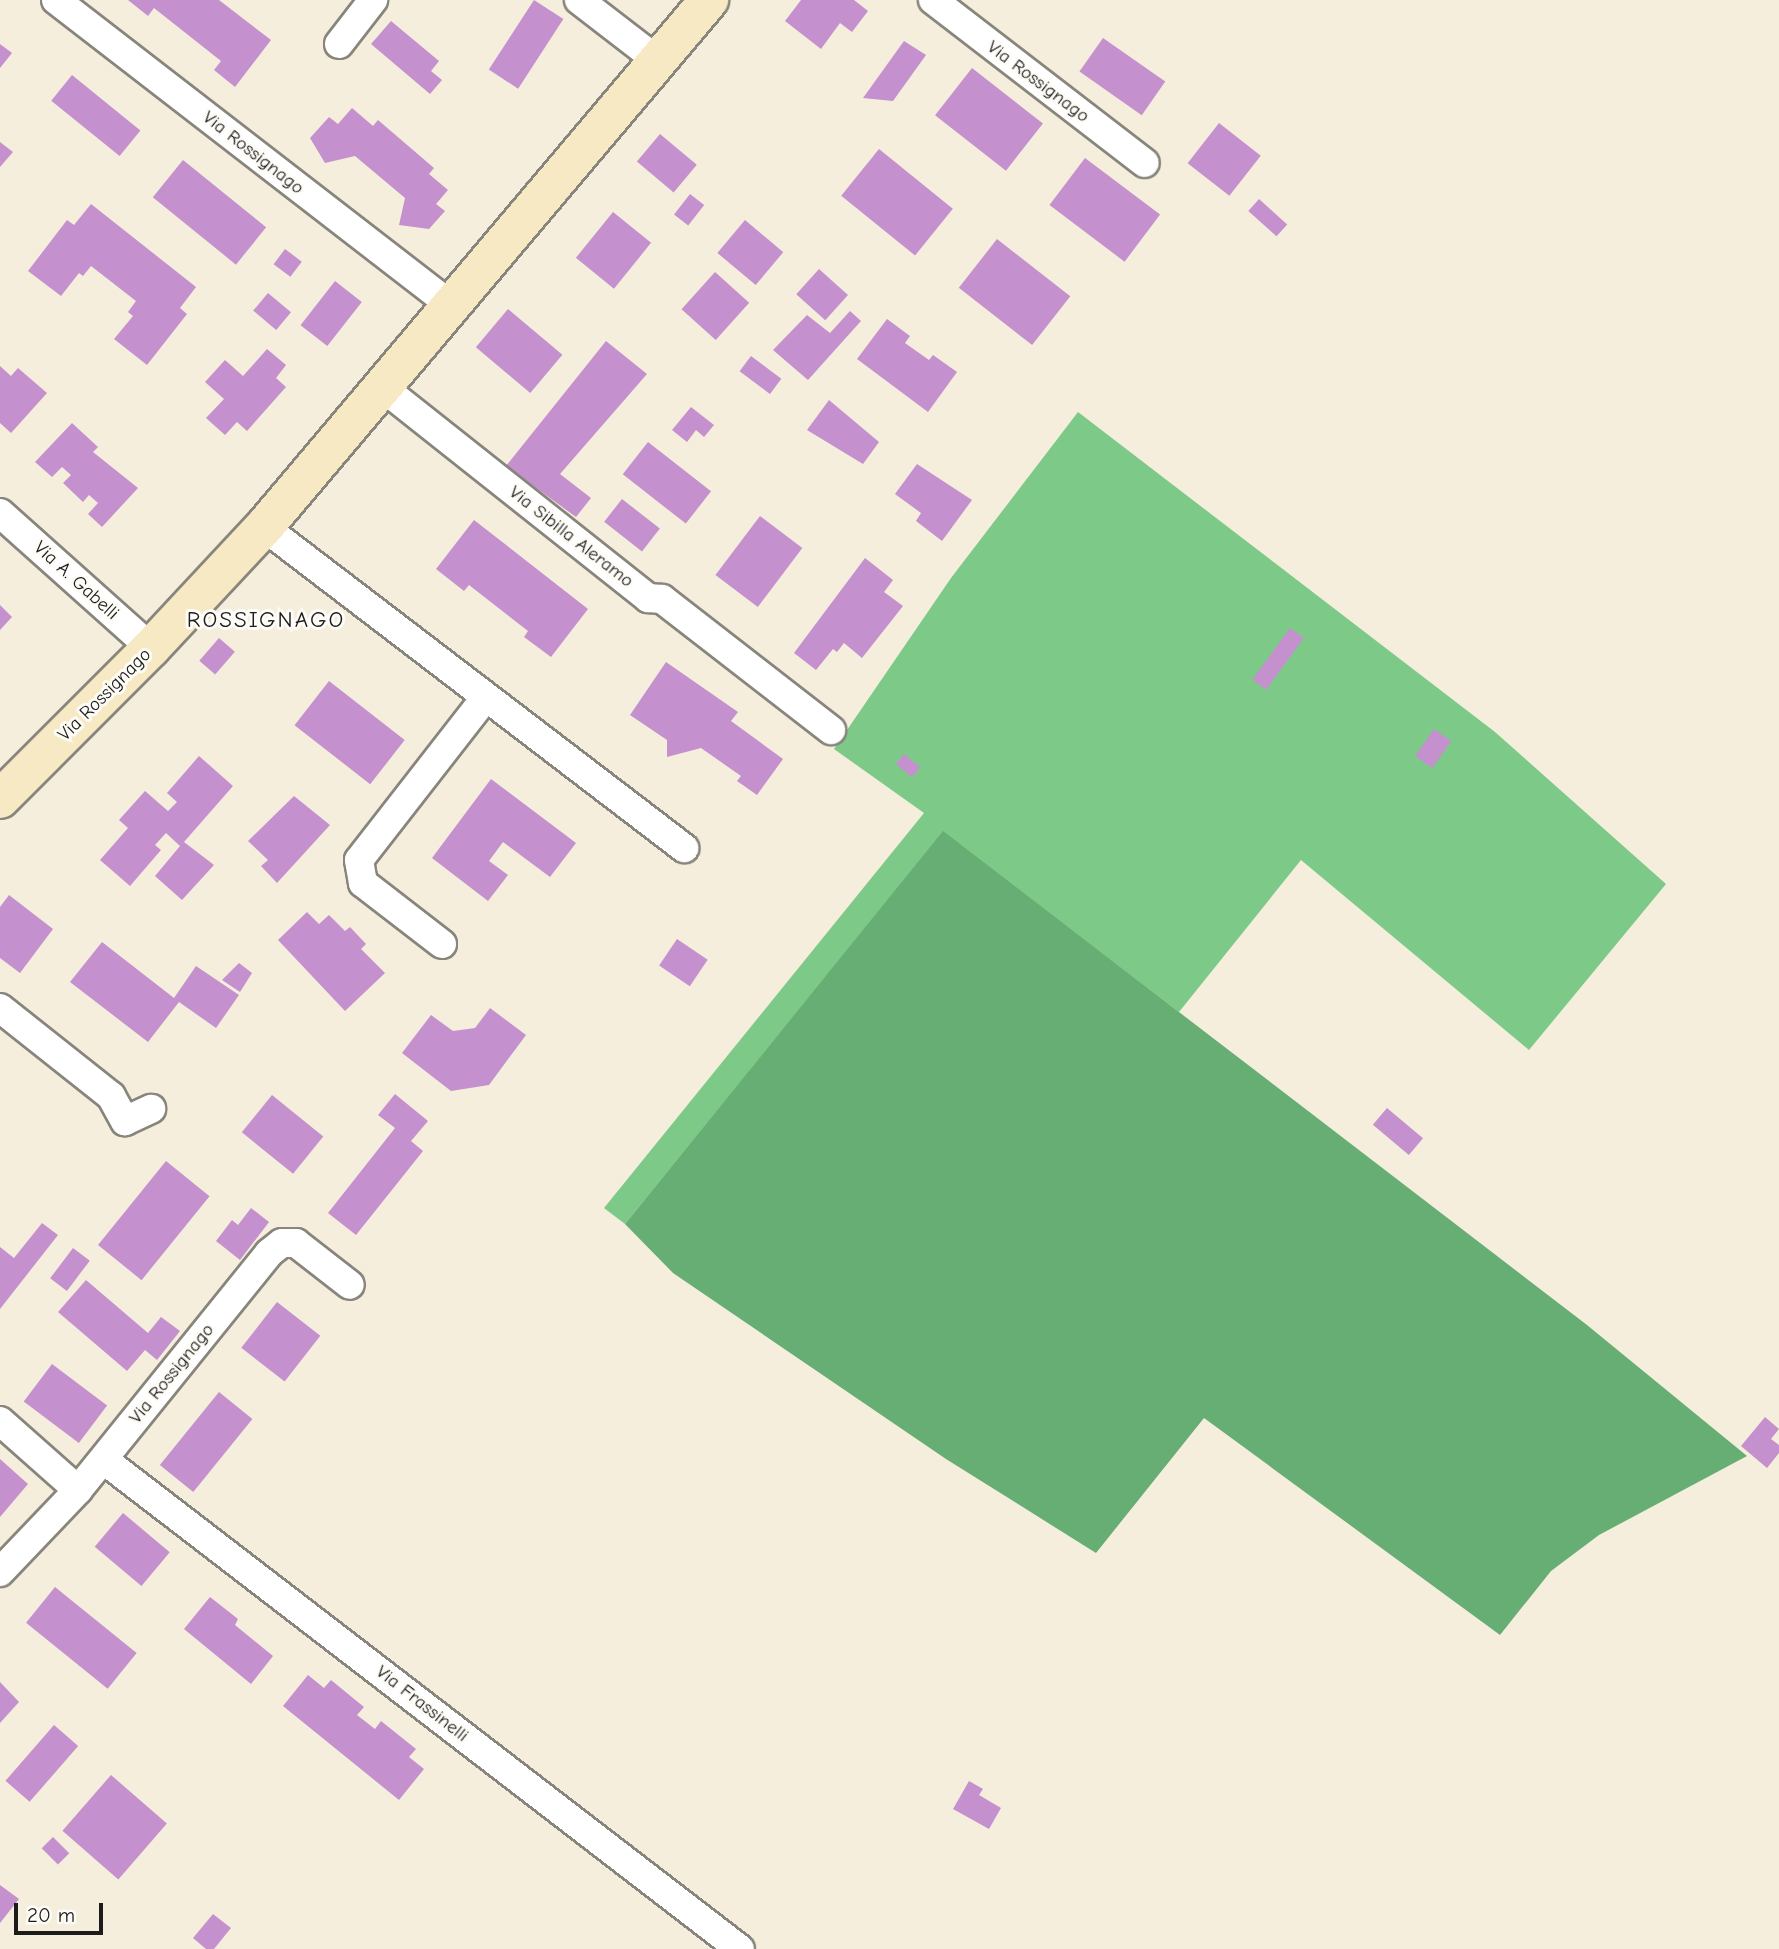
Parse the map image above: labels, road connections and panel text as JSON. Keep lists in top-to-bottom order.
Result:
{
  "streets": {
    "street": [
      "Via Rossignago",
      "Via Sibilla Aleramo",
      "Via A. Gabelli",
      "Via Frassinelli"
    ]
  },
  "crossings": [
    ["Via Rossignago", "Via Sibilla Aleramo"],
    ["Via Rossignago", "Via A. Gabelli"],
    ["Via Rossignago", "Via Frassinelli"]
  ],
  "districts": ["ROSSIGNAGO"],
  "scale_bar": "20 m"
}
